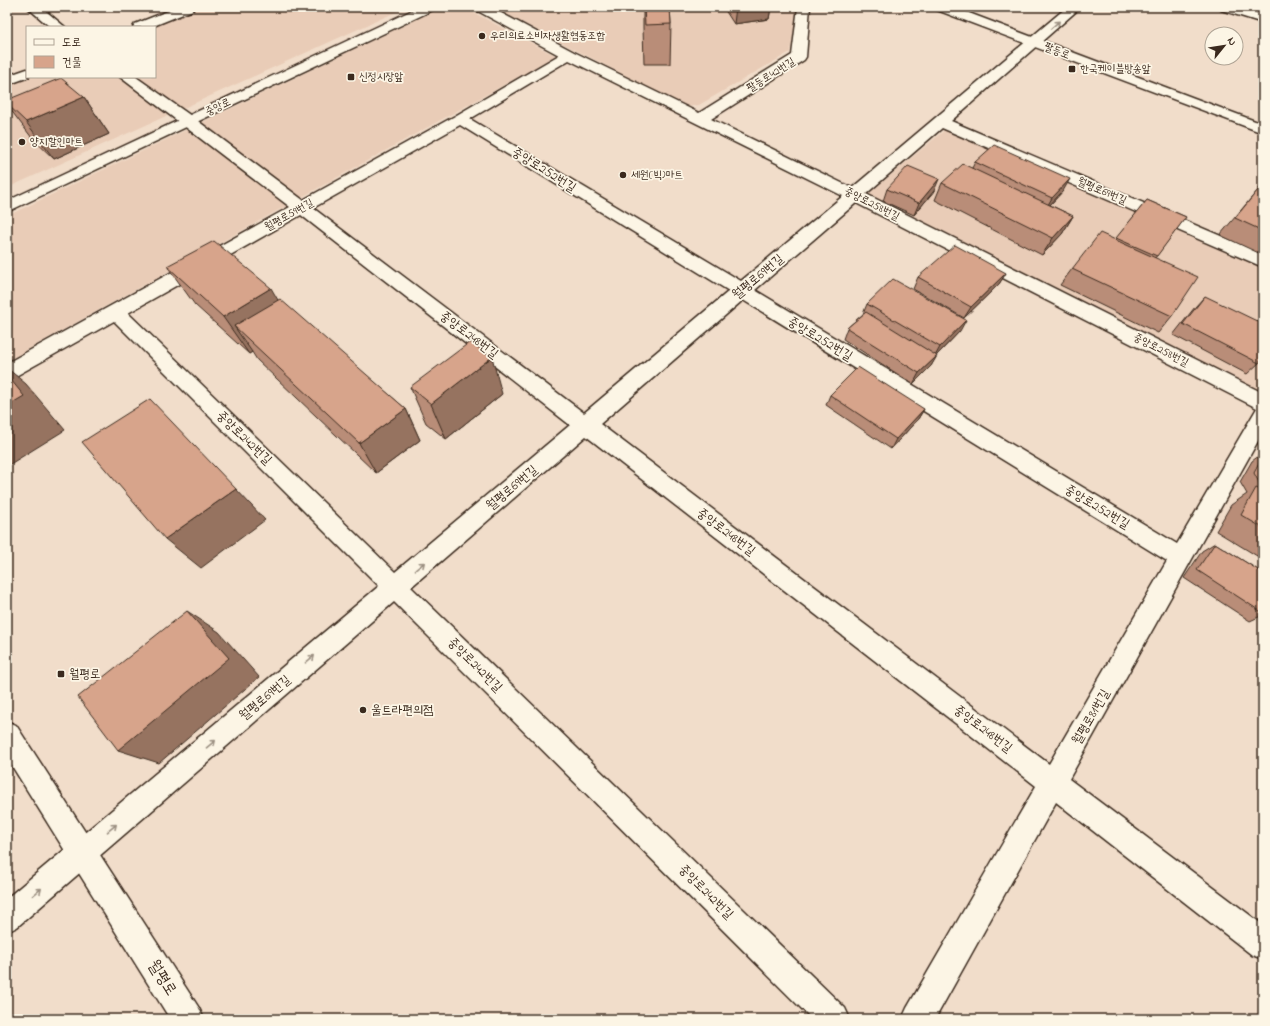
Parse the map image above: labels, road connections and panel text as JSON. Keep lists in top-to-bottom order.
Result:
{
  "streets": {
    "street": [
      "팔등로",
      "팔등로42번길",
      "중앙로",
      "중앙로252번길",
      "월평로69번길",
      "중앙로258번길",
      "월평로59번길",
      "중앙로248번길",
      "중앙로242번길",
      "월평로81번길",
      "월평로"
    ]
  },
  "crossings": [
    ["팔등로", "월평로69번길"],
    ["팔등로42번길", "중앙로258번길"],
    ["중앙로", "중앙로248번길"],
    ["중앙로252번길", "월평로69번길"],
    ["중앙로252번길", "월평로59번길"],
    ["중앙로252번길", "월평로81번길"],
    ["월평로69번길", "중앙로258번길"],
    ["월평로69번길", "중앙로248번길"],
    ["월평로69번길", "중앙로242번길"],
    ["월평로69번길", "월평로"],
    ["중앙로258번길", "월평로59번길"],
    ["월평로59번길", "중앙로248번길"],
    ["월평로59번길", "중앙로242번길"],
    ["중앙로248번길", "월평로81번길"]
  ],
  "one_way": ["월평로69번길"],
  "places": {
    "other": [
      "우리의료소비자생활협동조합",
      "양지할인마트",
      "세원(빅)마트",
      "울트라편의점"
    ],
    "transit": ["한국케이블방송앞", "신정시장앞", "월평로"]
  },
  "legend": ["도로", "건물"],
  "north": "top right"
}
